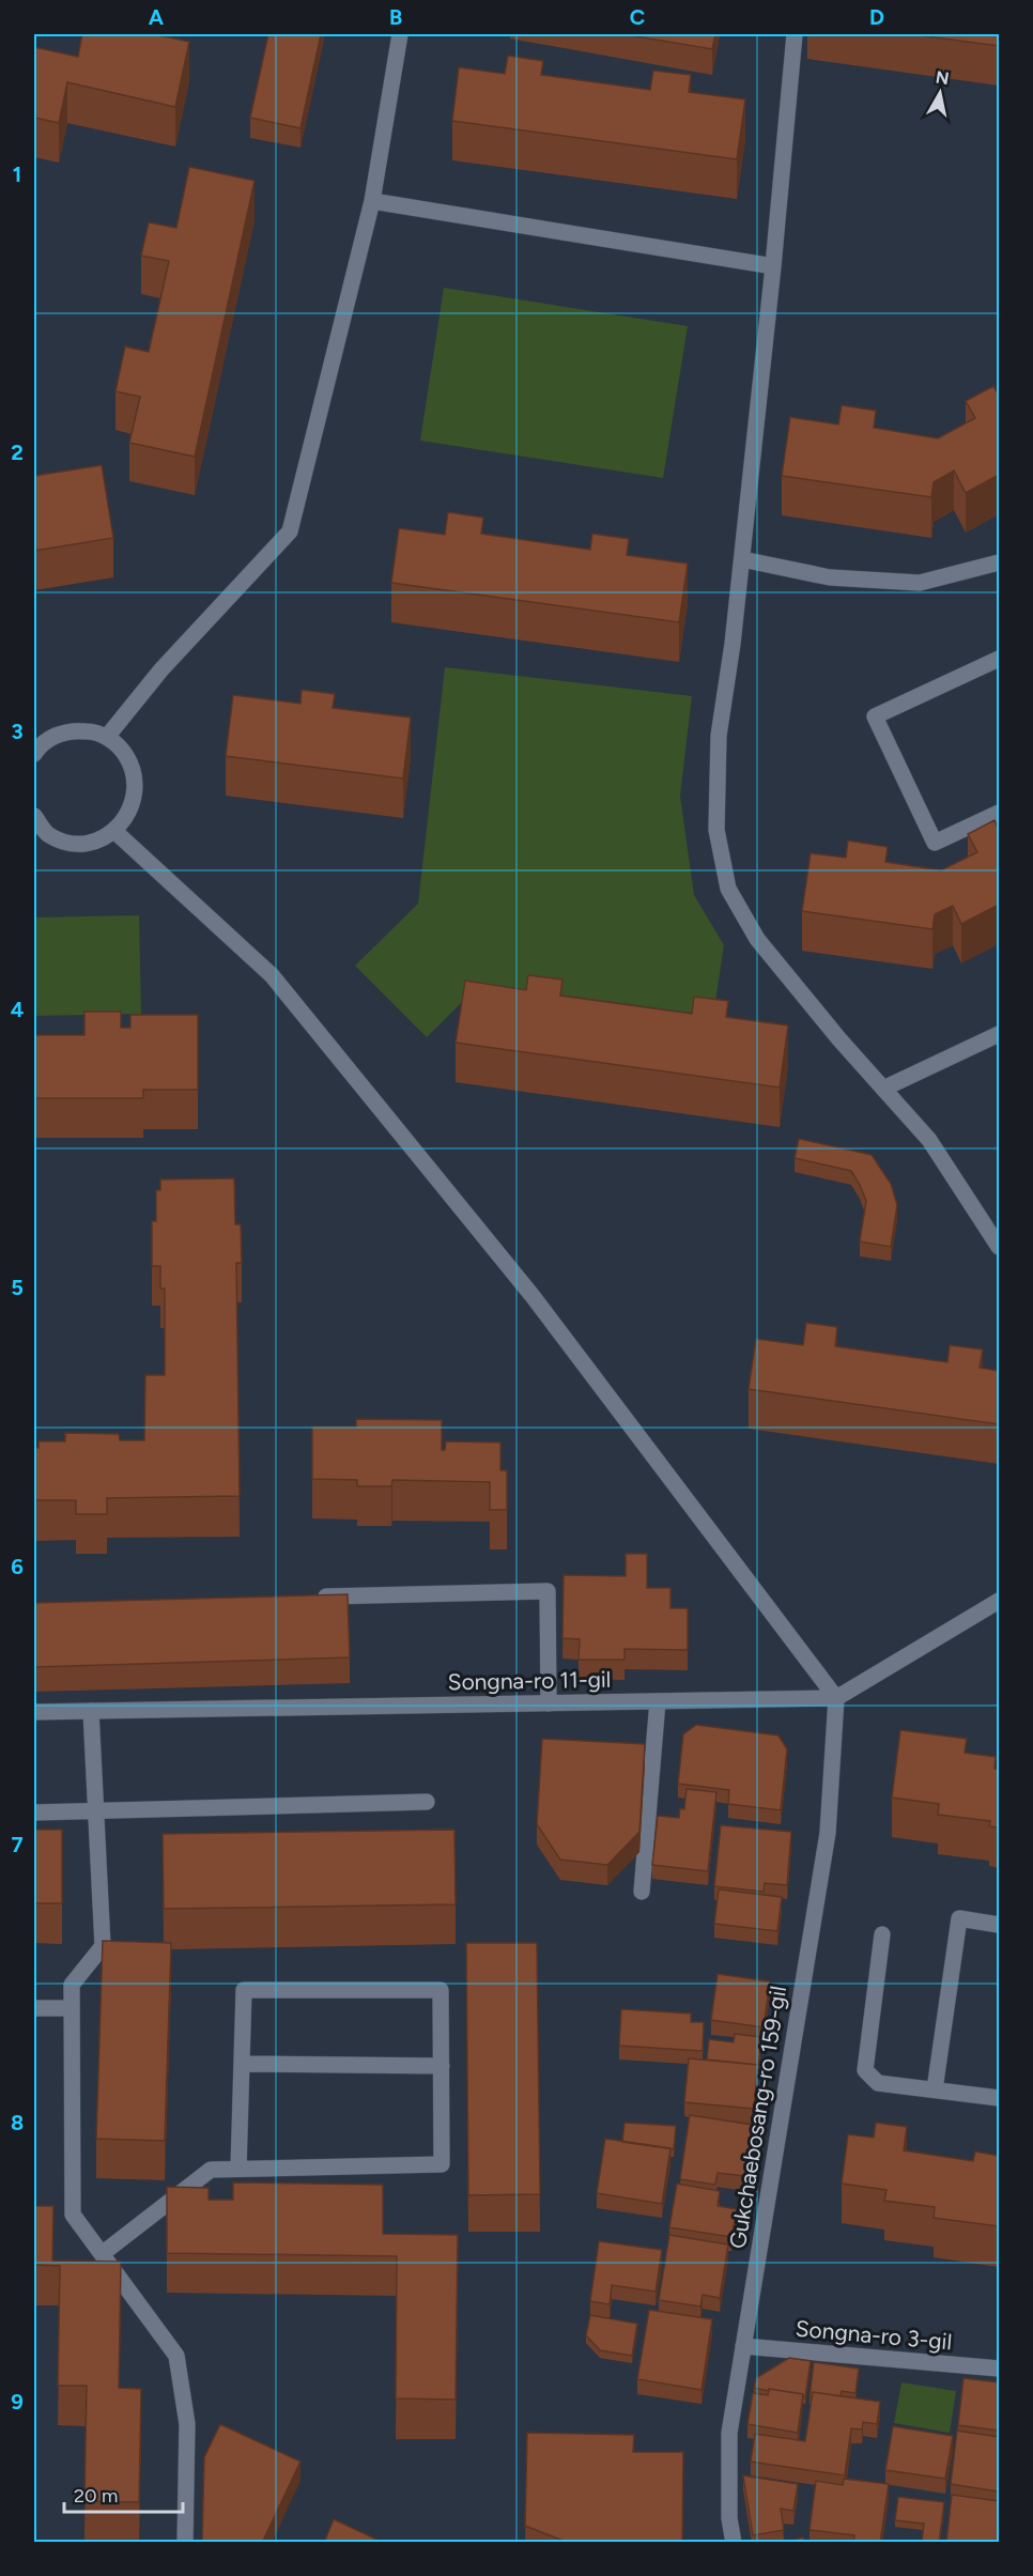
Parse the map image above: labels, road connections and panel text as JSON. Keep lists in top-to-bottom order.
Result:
{
  "streets": {
    "street": ["Songna-ro 11-gil", "Gukchaebosang-ro 159-gil", "Songna-ro 3-gil"]
  },
  "crossings": [
    ["Songna-ro 11-gil", "Gukchaebosang-ro 159-gil"],
    ["Gukchaebosang-ro 159-gil", "Songna-ro 3-gil"]
  ],
  "scale_bar": "20 m",
  "north": "top",
  "grid": {
    "columns": [
      "A",
      "B",
      "C",
      "D"
    ],
    "rows": [
      "1",
      "2",
      "3",
      "4",
      "5",
      "6",
      "7",
      "8",
      "9"
    ]
  }
}
